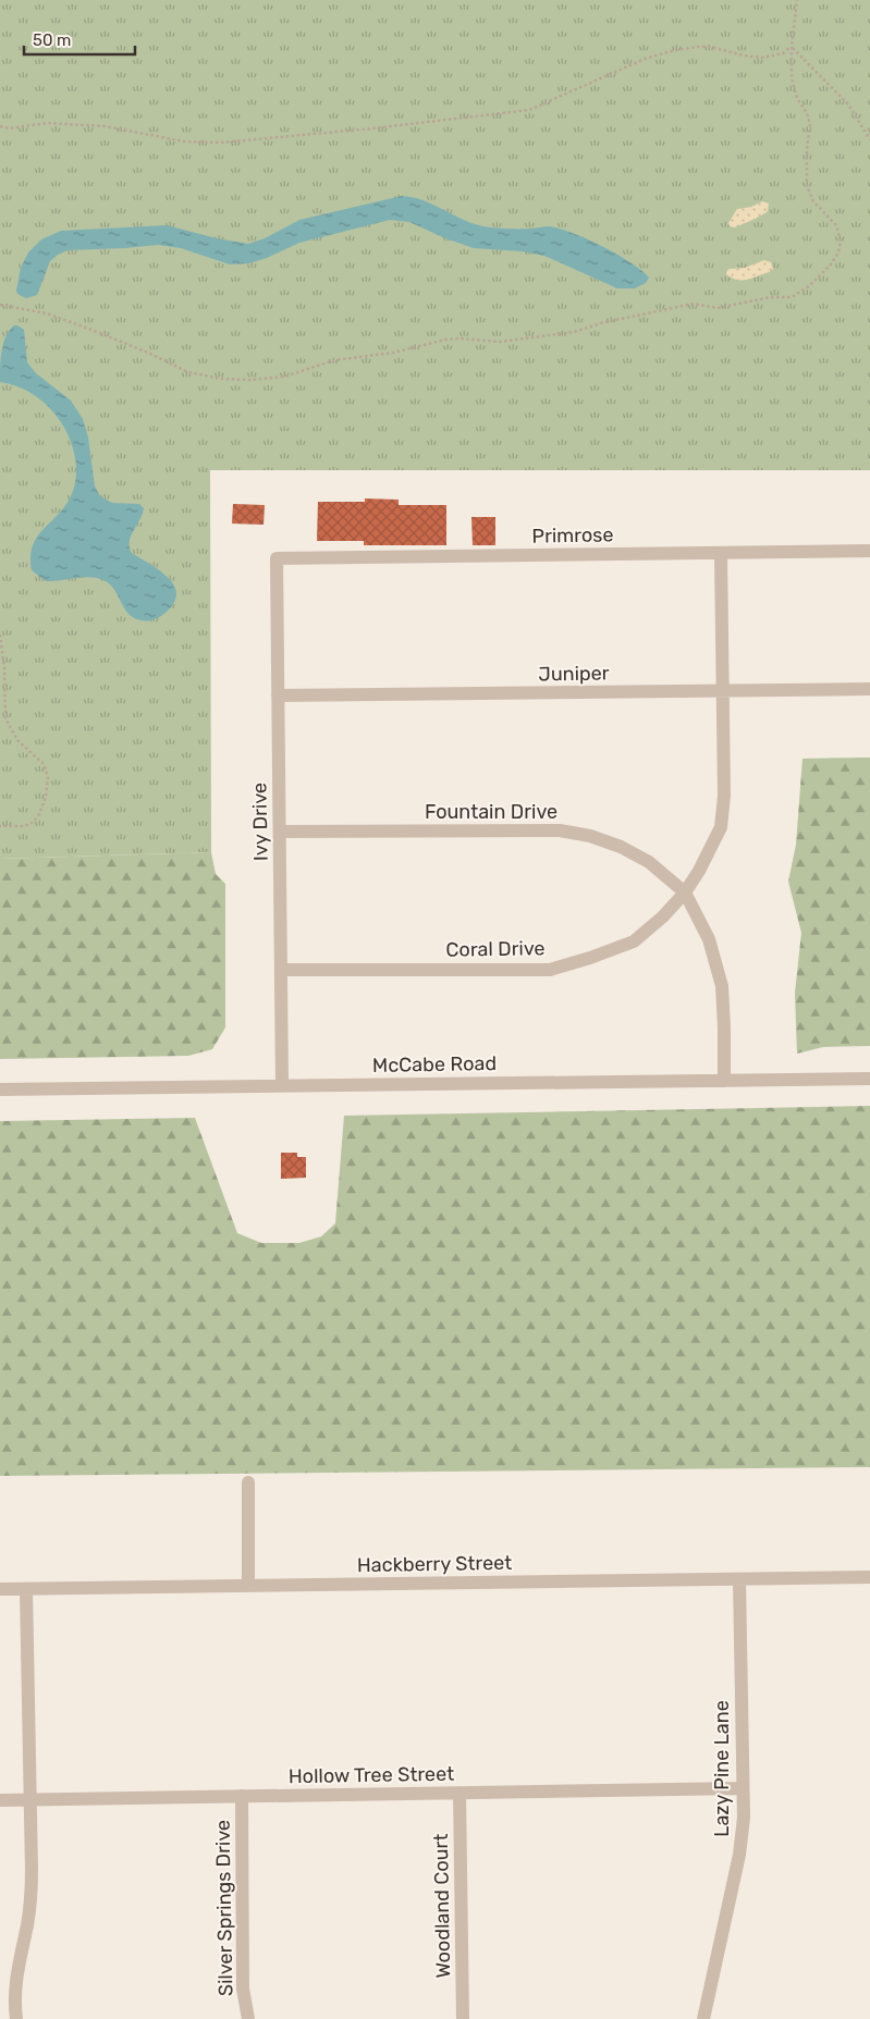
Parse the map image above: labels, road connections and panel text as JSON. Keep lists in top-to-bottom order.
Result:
{
  "streets": {
    "street": [
      "Primrose",
      "Juniper",
      "Fountain Drive",
      "Ivy Drive",
      "Coral Drive",
      "McCabe Road",
      "Hackberry Street",
      "Lazy Pine Lane",
      "Hollow Tree Street",
      "Woodland Court",
      "Silver Springs Drive"
    ]
  },
  "crossings": [
    ["Primrose", "Ivy Drive"],
    ["Primrose", "Coral Drive"],
    ["Juniper", "Ivy Drive"],
    ["Juniper", "Coral Drive"],
    ["Fountain Drive", "Ivy Drive"],
    ["Fountain Drive", "Coral Drive"],
    ["Ivy Drive", "Coral Drive"],
    ["Ivy Drive", "McCabe Road"],
    ["Hackberry Street", "Lazy Pine Lane"],
    ["Lazy Pine Lane", "Hollow Tree Street"],
    ["Hollow Tree Street", "Woodland Court"],
    ["Hollow Tree Street", "Silver Springs Drive"]
  ],
  "scale_bar": "50 m"
}
